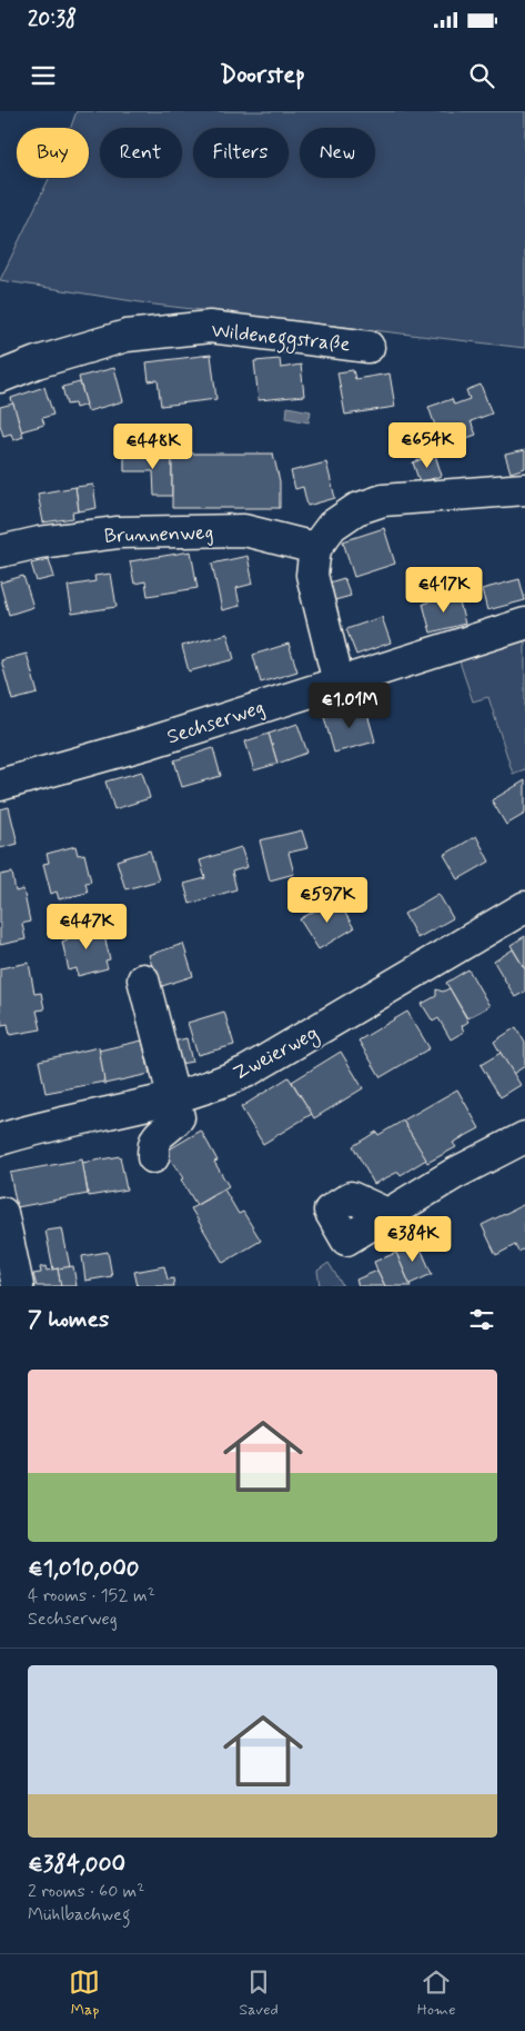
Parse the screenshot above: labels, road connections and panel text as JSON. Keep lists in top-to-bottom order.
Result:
{
  "streets": {
    "street": [
      "Wildeneggstraße",
      "Brunnenweg",
      "Sechserweg",
      "Zweierweg"
    ]
  },
  "page": {
    "status": "20:38",
    "header": "Doorstep",
    "chip": [
      "Buy",
      "Rent",
      "Filters",
      "New"
    ],
    "price": [
      "€654K",
      "€448K",
      "€417K",
      "€1.01M",
      "€597K",
      "€447K",
      "€384K"
    ],
    "heading": "7 homes",
    "list": [
      {
        "name": "€1,010,000",
        "note": "4 rooms · 152 m² · Sechserweg"
      },
      {
        "name": "€384,000",
        "note": "2 rooms · 60 m² · Mühlbachweg"
      }
    ],
    "tabs": ["Map", "Saved", "Home"]
  }
}
